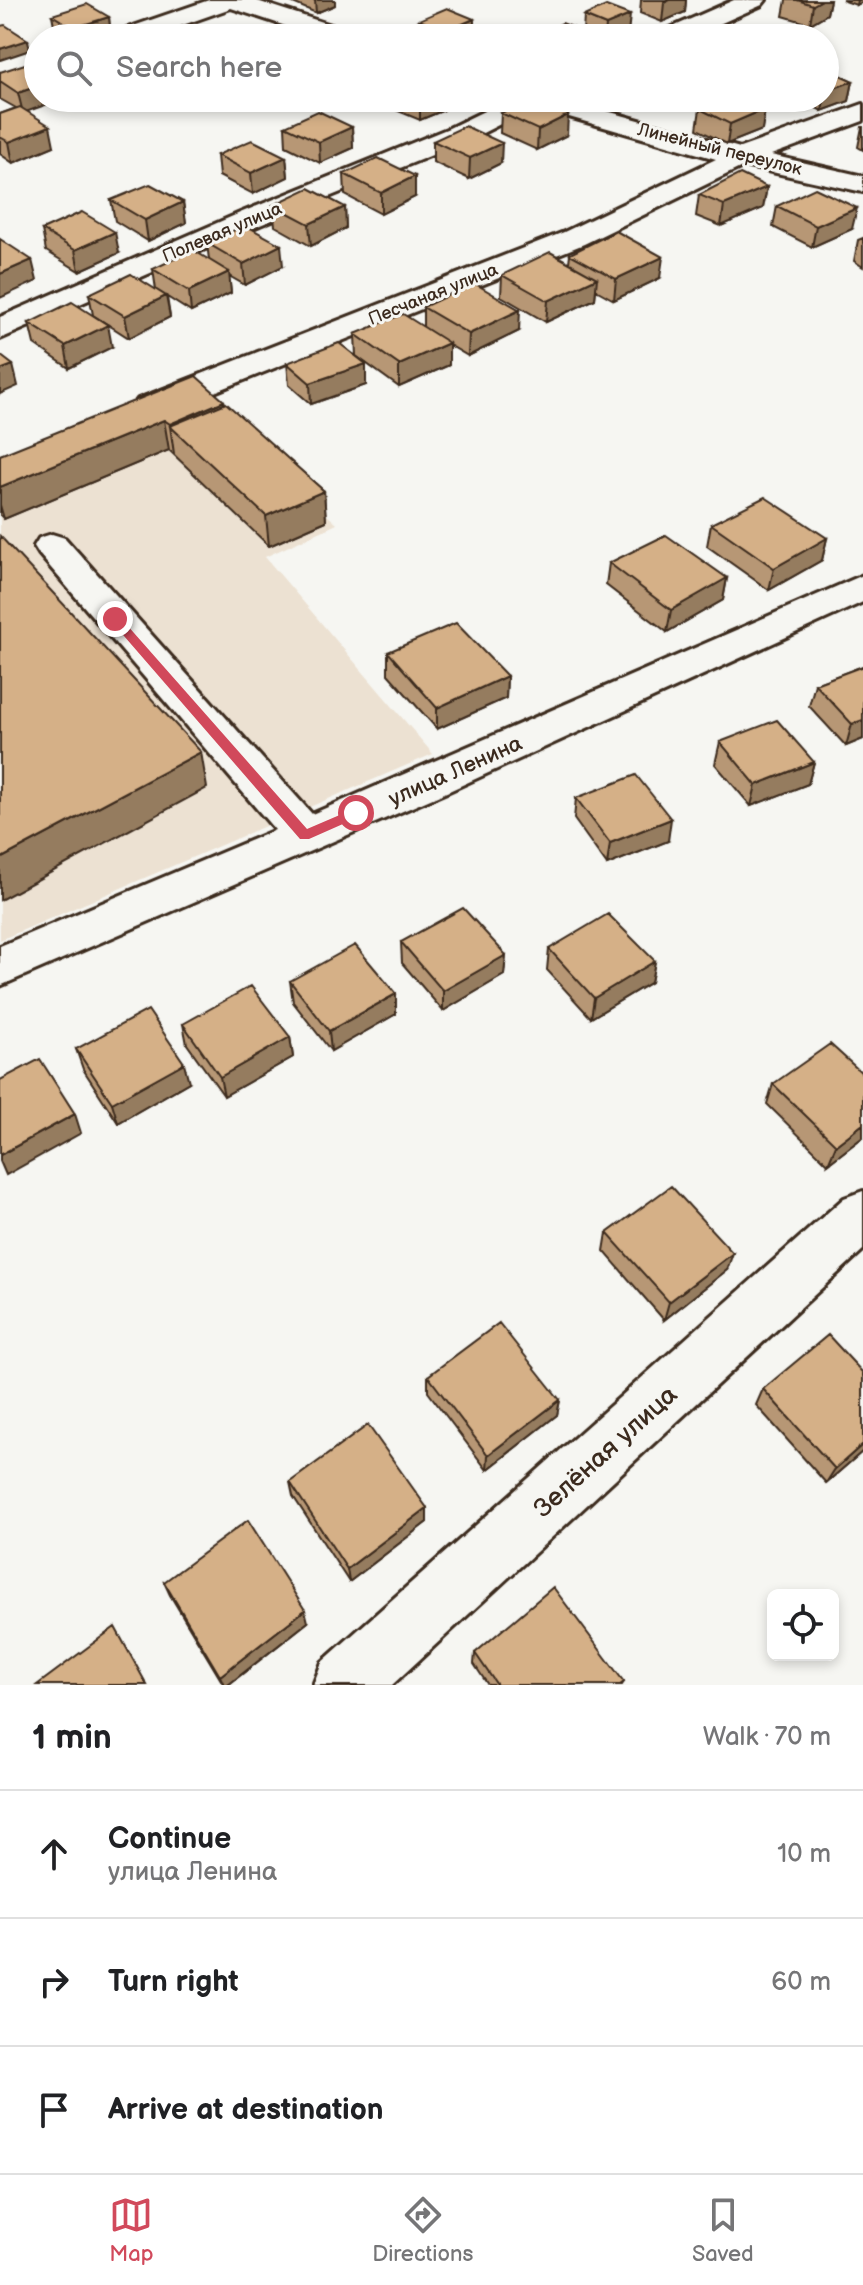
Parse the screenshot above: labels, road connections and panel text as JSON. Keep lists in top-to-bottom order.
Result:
{
  "streets": {
    "street": [
      "Линейный переулок",
      "Полевая улица",
      "Песчаная улица",
      "улица Ленина",
      "Зелёная улица"
    ]
  },
  "crossings": [
    ["Линейный переулок", "Песчаная улица"]
  ],
  "page": {
    "search": "Search here",
    "heading": ["1 min", "Walk · 70 m"],
    "list": [
      ["Continue", "улица Ленина", "10 m"],
      ["Turn right", "60 m"],
      "Arrive at destination"
    ],
    "nav": ["Map", "Directions", "Saved"]
  }
}
